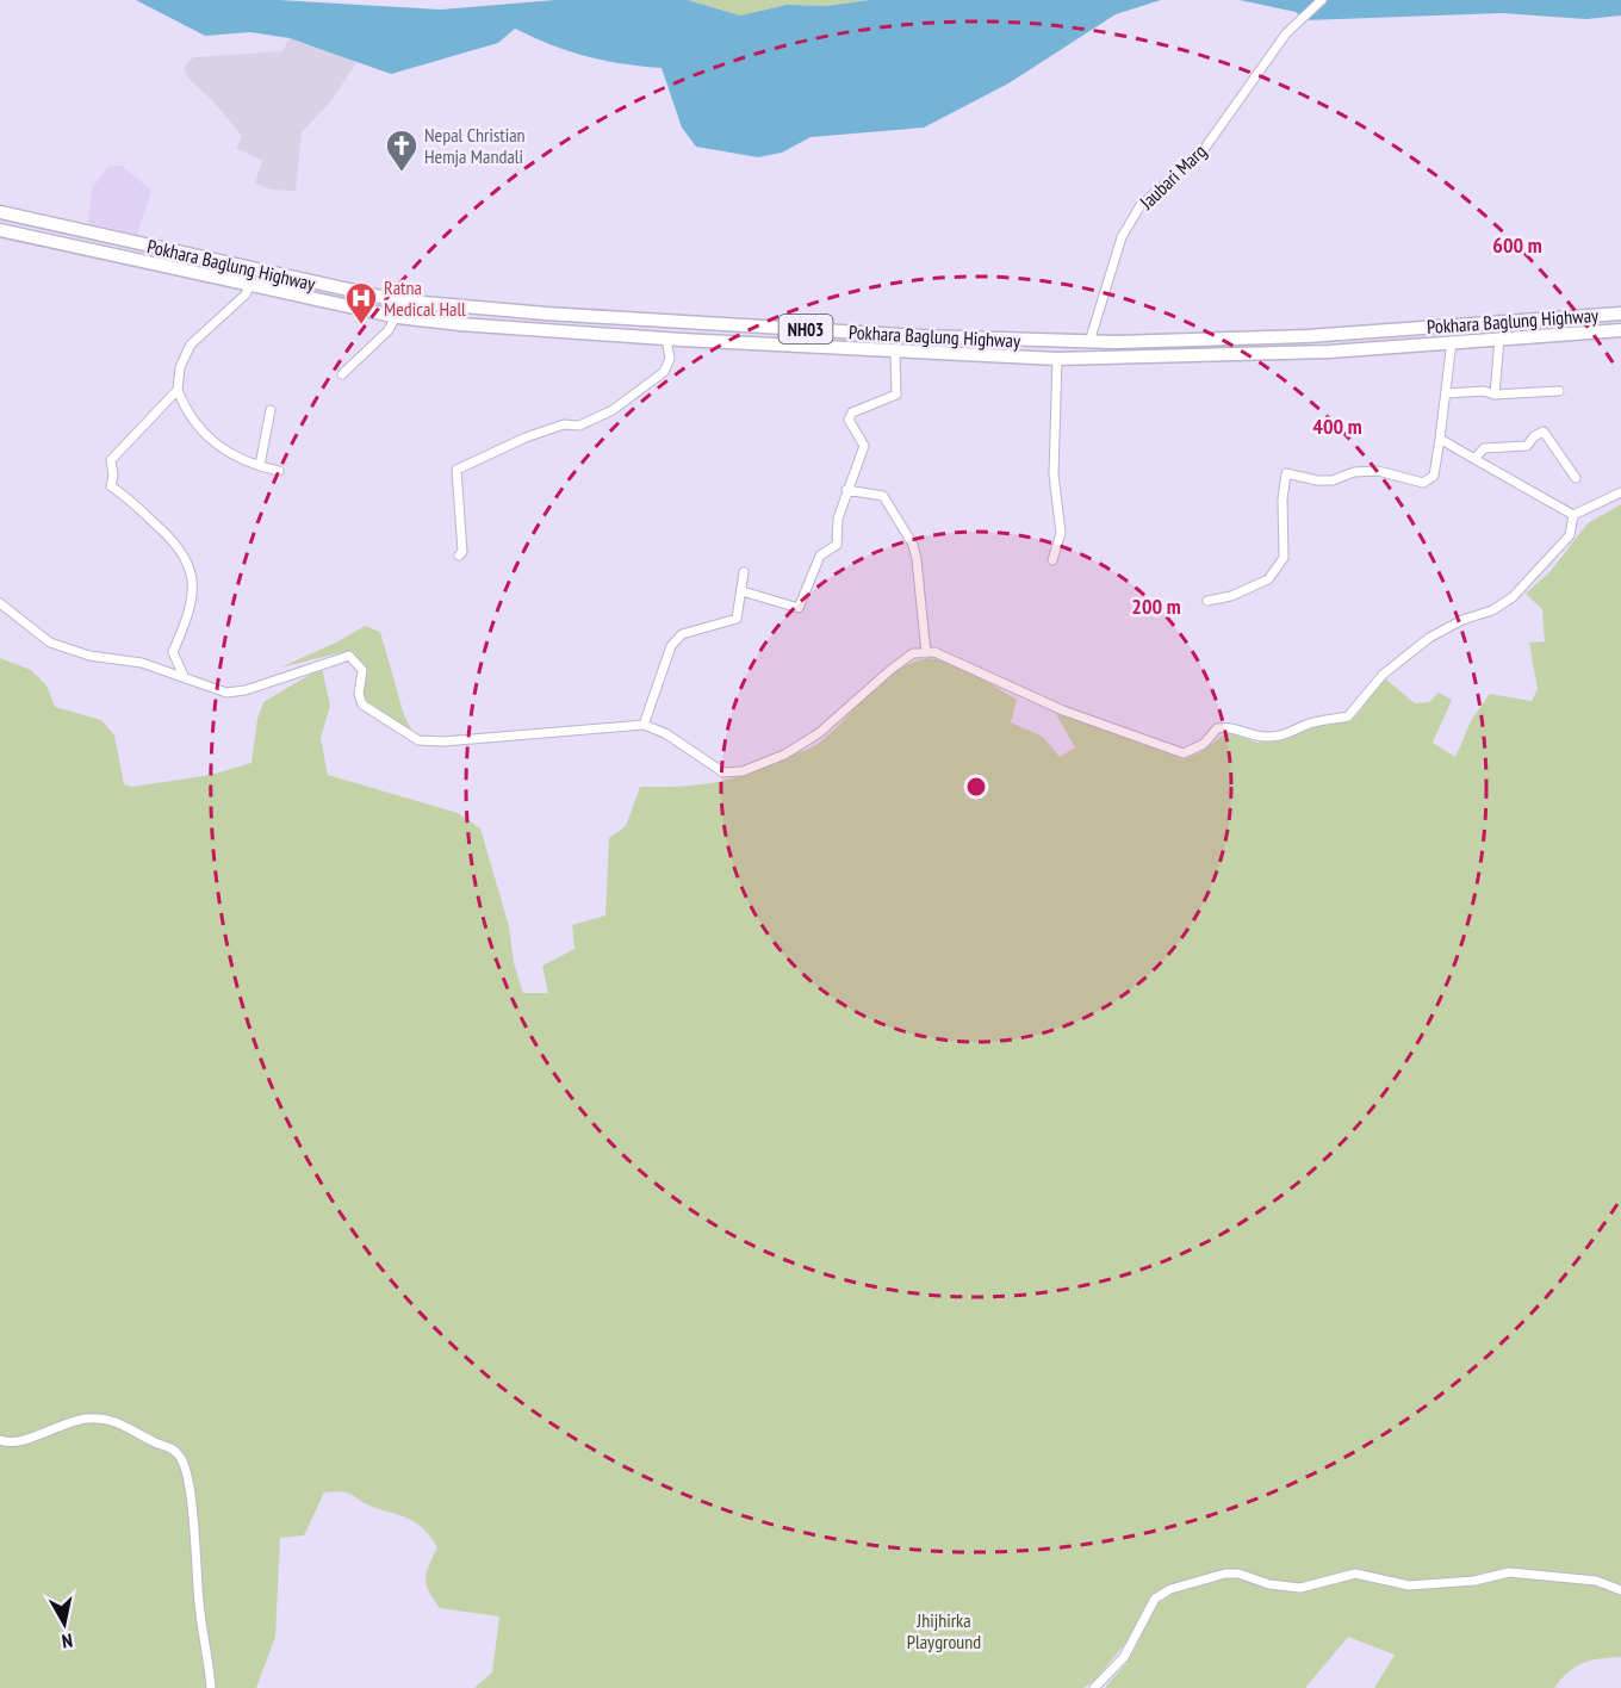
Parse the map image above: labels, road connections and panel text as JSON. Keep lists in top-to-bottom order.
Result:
{
  "streets": {
    "highway": ["Pokhara Baglung Highway", "NH03"],
    "street": ["Jaubari Marg"]
  },
  "crossings": [
    ["Jaubari Marg", "Pokhara Baglung Highway"]
  ],
  "parks": ["Jhijhirka Playground"],
  "places": {
    "church": ["Nepal Christian Hemja Mandali"],
    "hospital": ["Ratna Medical Hall"]
  },
  "north": "bottom",
  "rings": ["600 m", "400 m", "200 m"]
}
